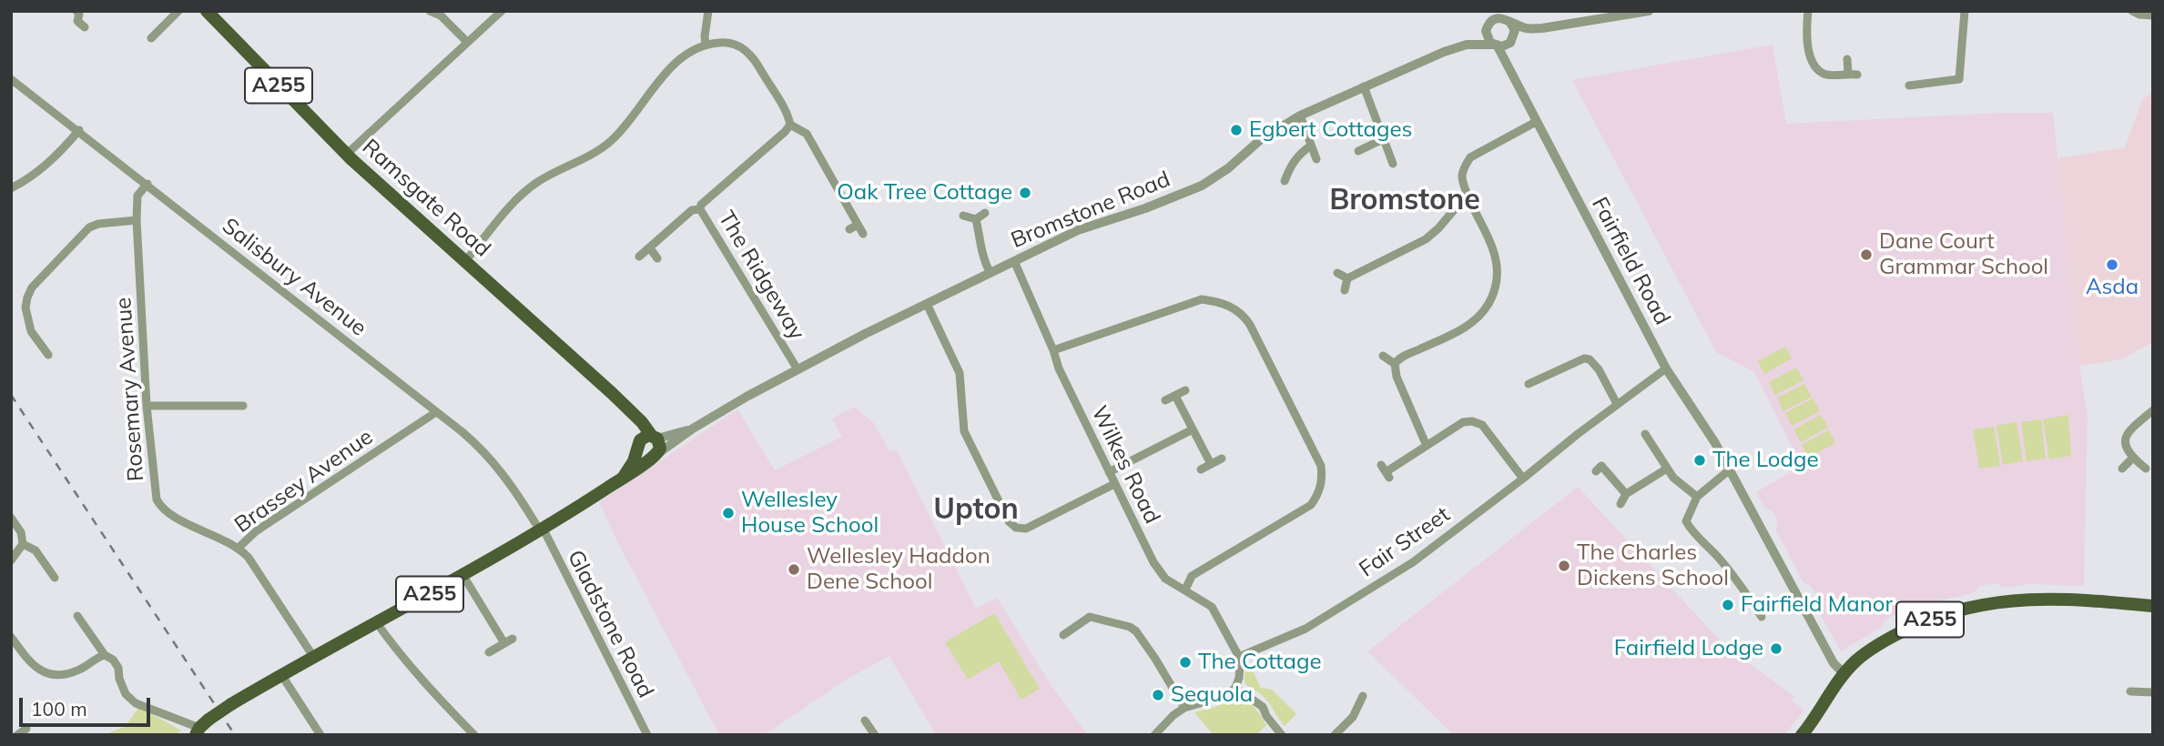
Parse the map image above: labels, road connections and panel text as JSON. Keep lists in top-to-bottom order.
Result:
{
  "streets": {
    "main road": ["A255", "Ramsgate Road"],
    "street": [
      "Bromstone Road",
      "Fairfield Road",
      "The Ridgeway",
      "Salisbury Avenue",
      "Rosemary Avenue",
      "Wilkes Road",
      "Brassey Avenue",
      "Fair Street",
      "Gladstone Road"
    ]
  },
  "crossings": [
    ["A255", "Ramsgate Road"],
    ["A255", "Bromstone Road"],
    ["A255", "Fairfield Road"],
    ["A255", "Salisbury Avenue"],
    ["A255", "Brassey Avenue"],
    ["A255", "Gladstone Road"],
    ["Ramsgate Road", "Bromstone Road"],
    ["Bromstone Road", "Fairfield Road"],
    ["Bromstone Road", "The Ridgeway"],
    ["Bromstone Road", "Wilkes Road"],
    ["Fairfield Road", "Fair Street"],
    ["Salisbury Avenue", "Rosemary Avenue"],
    ["Salisbury Avenue", "Brassey Avenue"],
    ["Salisbury Avenue", "Gladstone Road"],
    ["Rosemary Avenue", "Brassey Avenue"],
    ["Wilkes Road", "Fair Street"]
  ],
  "districts": ["Bromstone", "Upton"],
  "places": [
    "Egbert Cottages",
    "Oak Tree Cottage",
    "Dane Court Grammar School",
    "Asda",
    "The Lodge",
    "Wellesley House School",
    "The Charles Dickens School",
    "Wellesley Haddon Dene School",
    "Fairfield Manor",
    "Fairfield Lodge",
    "The Cottage",
    "Sequola"
  ],
  "scale_bar": "100 m"
}
